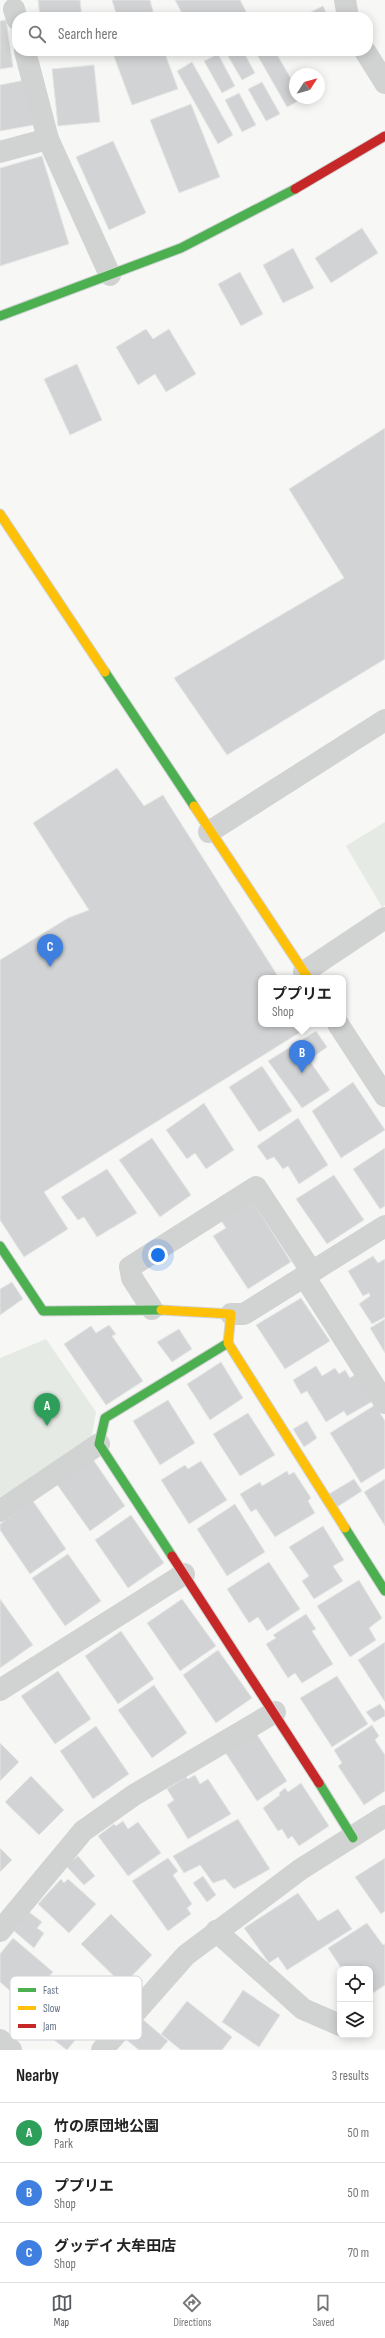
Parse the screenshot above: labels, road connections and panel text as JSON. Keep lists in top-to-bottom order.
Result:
{
  "legend": ["Fast", "Slow", "Jam"],
  "north": "top right",
  "page": {
    "search": "Search here",
    "pins": ["C", "B", "A"],
    "popup": ["ププリエ", "Shop"],
    "heading": ["Nearby", "3 results"],
    "list": [
      {
        "mark": "A",
        "name": "竹の原団地公園",
        "note": "Park",
        "value": "50 m"
      },
      {
        "mark": "B",
        "name": "ププリエ",
        "note": "Shop",
        "value": "50 m"
      },
      {
        "mark": "C",
        "name": "グッデイ 大牟田店",
        "note": "Shop",
        "value": "70 m"
      }
    ],
    "nav": ["Map", "Directions", "Saved"]
  }
}
